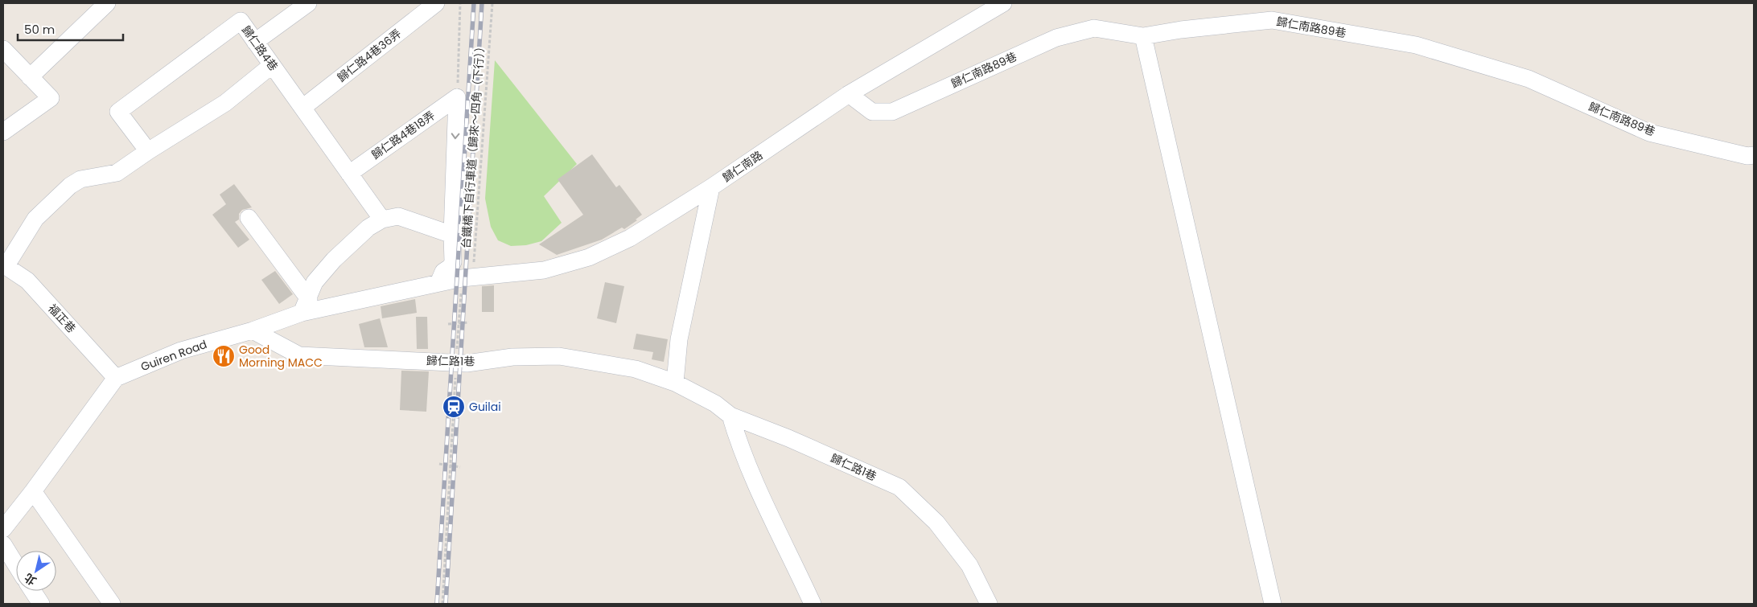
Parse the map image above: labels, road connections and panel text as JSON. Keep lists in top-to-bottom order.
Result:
{
  "streets": {
    "street": [
      "歸仁南路89巷",
      "歸仁路4巷",
      "歸仁路4巷36弄",
      "歸仁路4巷18弄",
      "歸仁南路",
      "福正巷",
      "Guiren Road",
      "歸仁路1巷"
    ],
    "path": ["台鐵橋下自行車道（歸來～四角（下行））"]
  },
  "crossings": [
    ["歸仁南路89巷", "歸仁南路"],
    ["歸仁路4巷", "歸仁路4巷36弄"],
    ["歸仁路4巷", "歸仁路4巷18弄"],
    ["台鐵橋下自行車道（歸來～四角（下行））", "歸仁南路"],
    ["台鐵橋下自行車道（歸來～四角（下行））", "Guiren Road"],
    ["台鐵橋下自行車道（歸來～四角（下行））", "歸仁路1巷"],
    ["歸仁南路", "Guiren Road"],
    ["福正巷", "Guiren Road"],
    ["Guiren Road", "歸仁路1巷"]
  ],
  "places": {
    "restaurant": ["Good Morning MACC"],
    "station": ["Guilai"]
  },
  "scale_bar": "50 m",
  "north": "bottom left"
}
